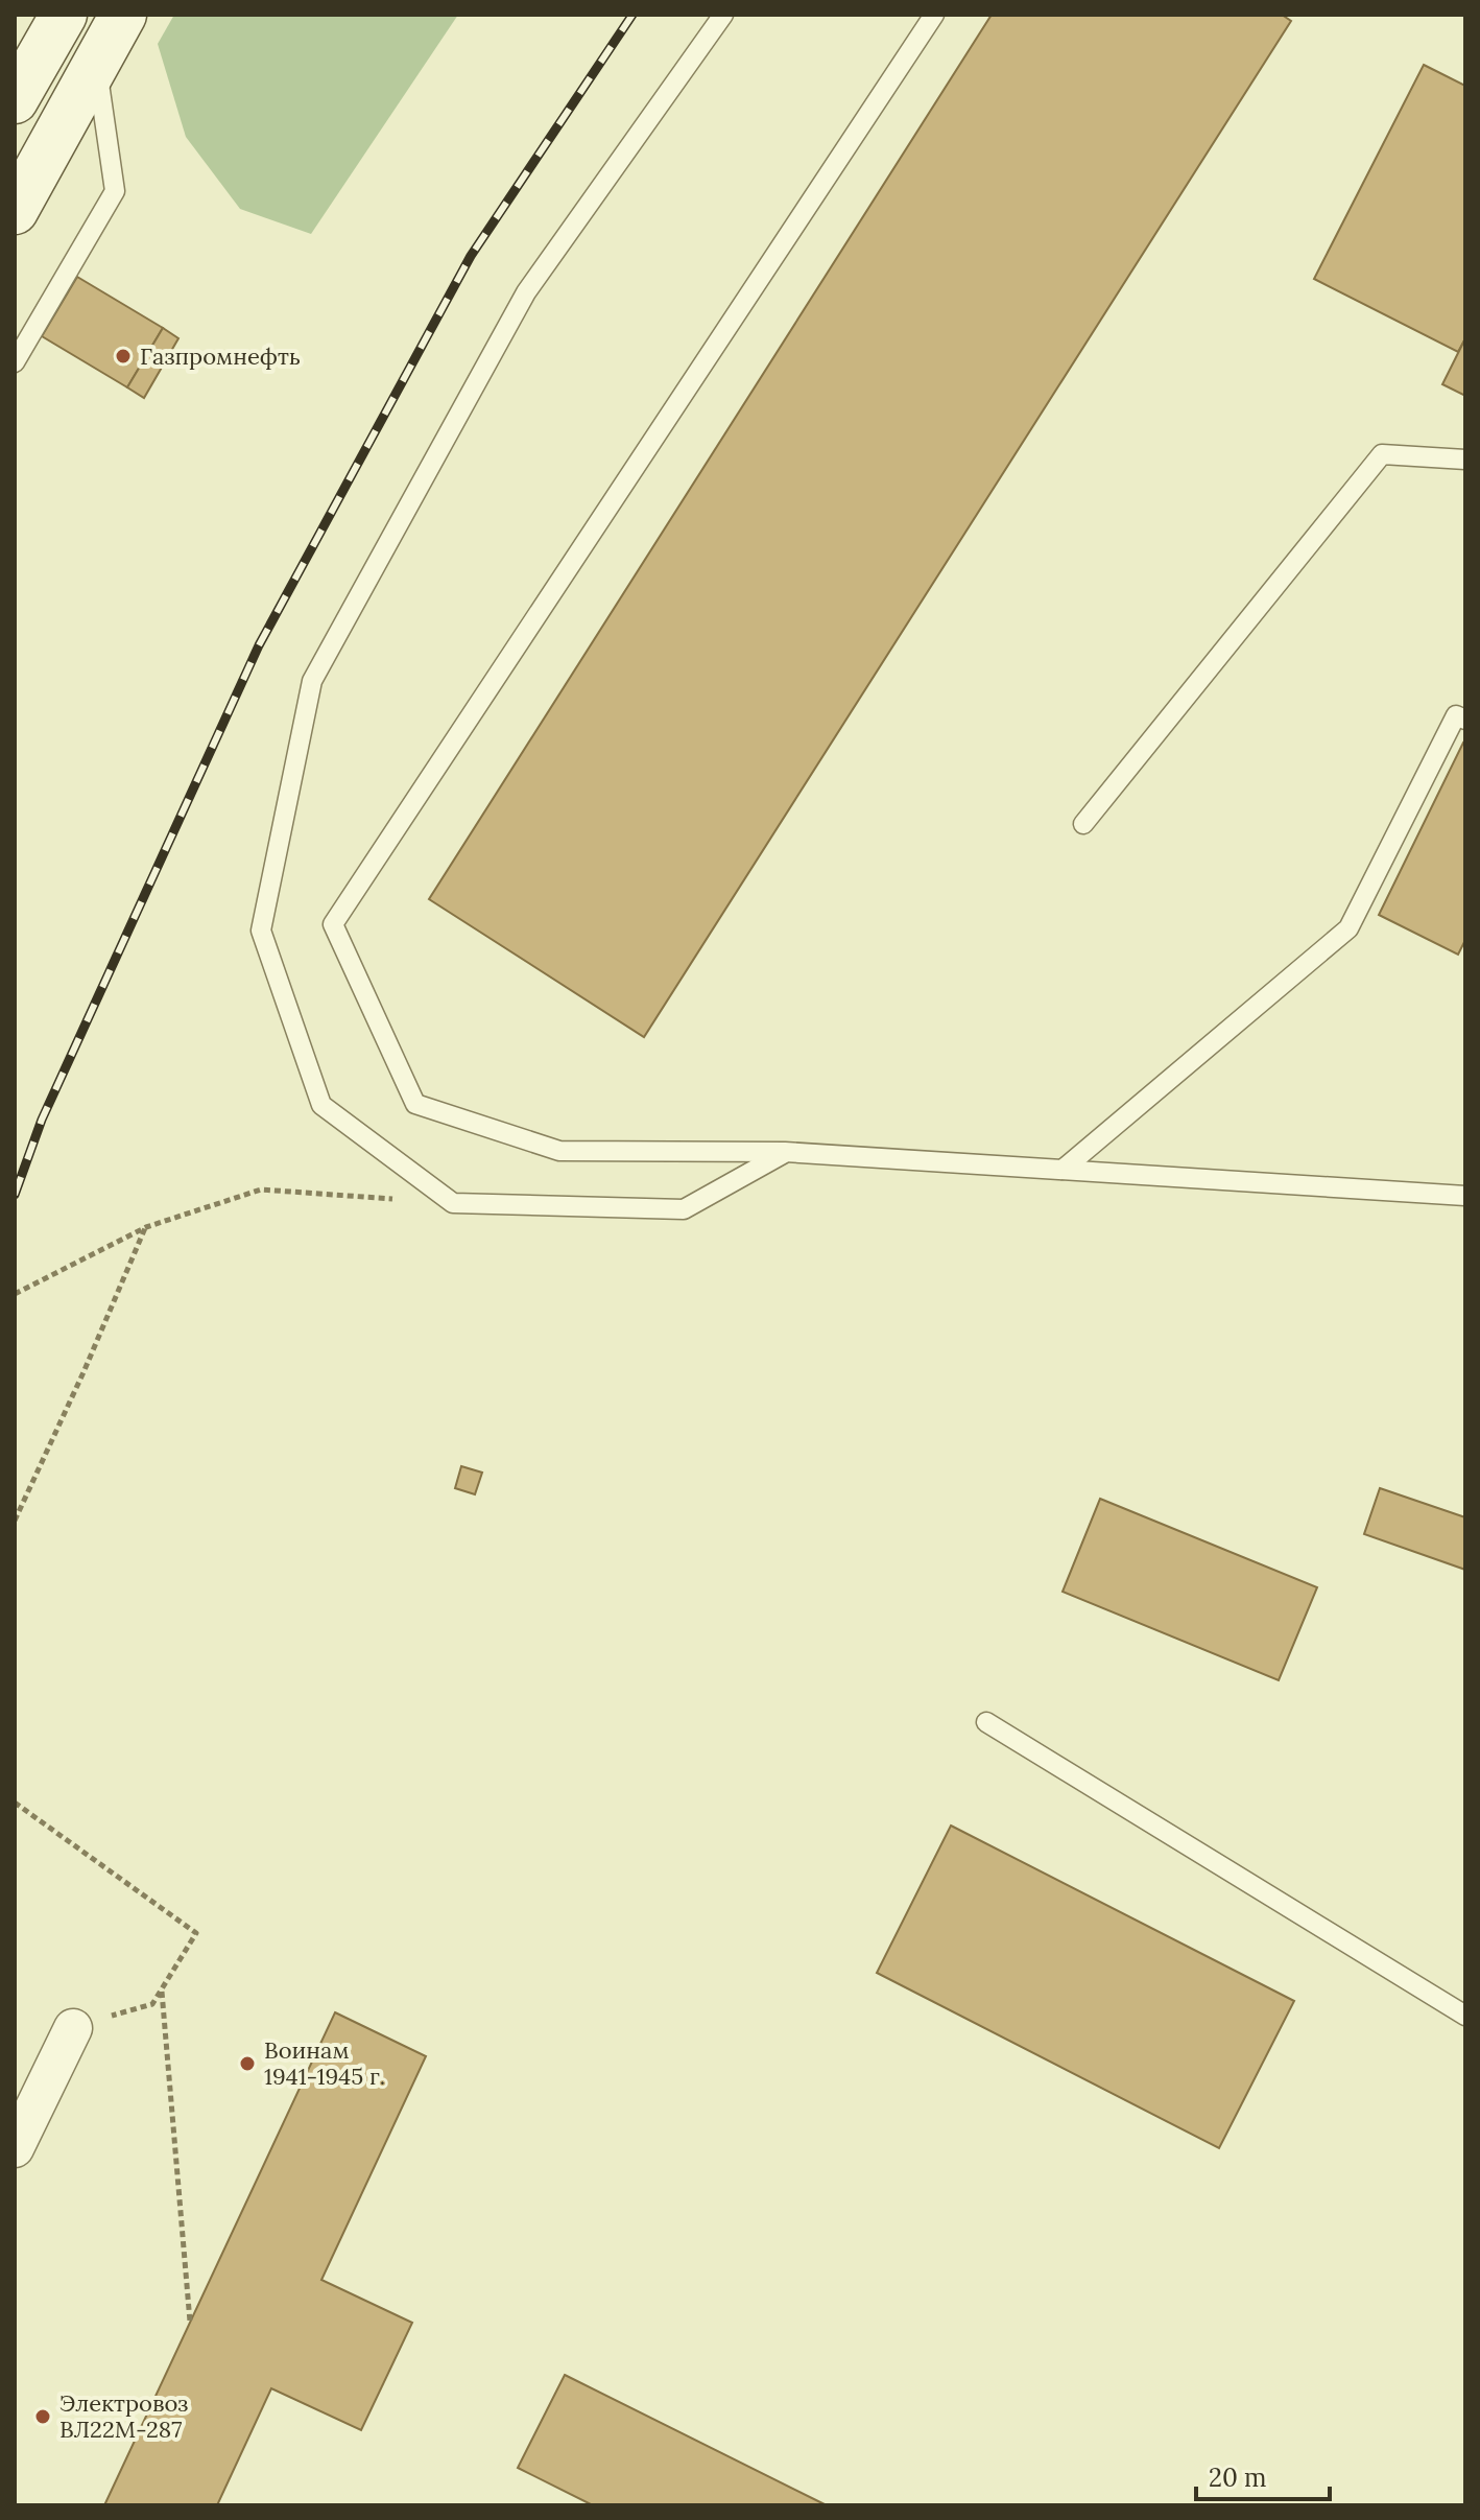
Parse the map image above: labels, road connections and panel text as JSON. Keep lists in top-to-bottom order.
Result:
{
  "places": ["Газпромнефть", "Воинам 1941-1945 г.", "Электровоз ВЛ22М-287"],
  "scale_bar": "20 m"
}
